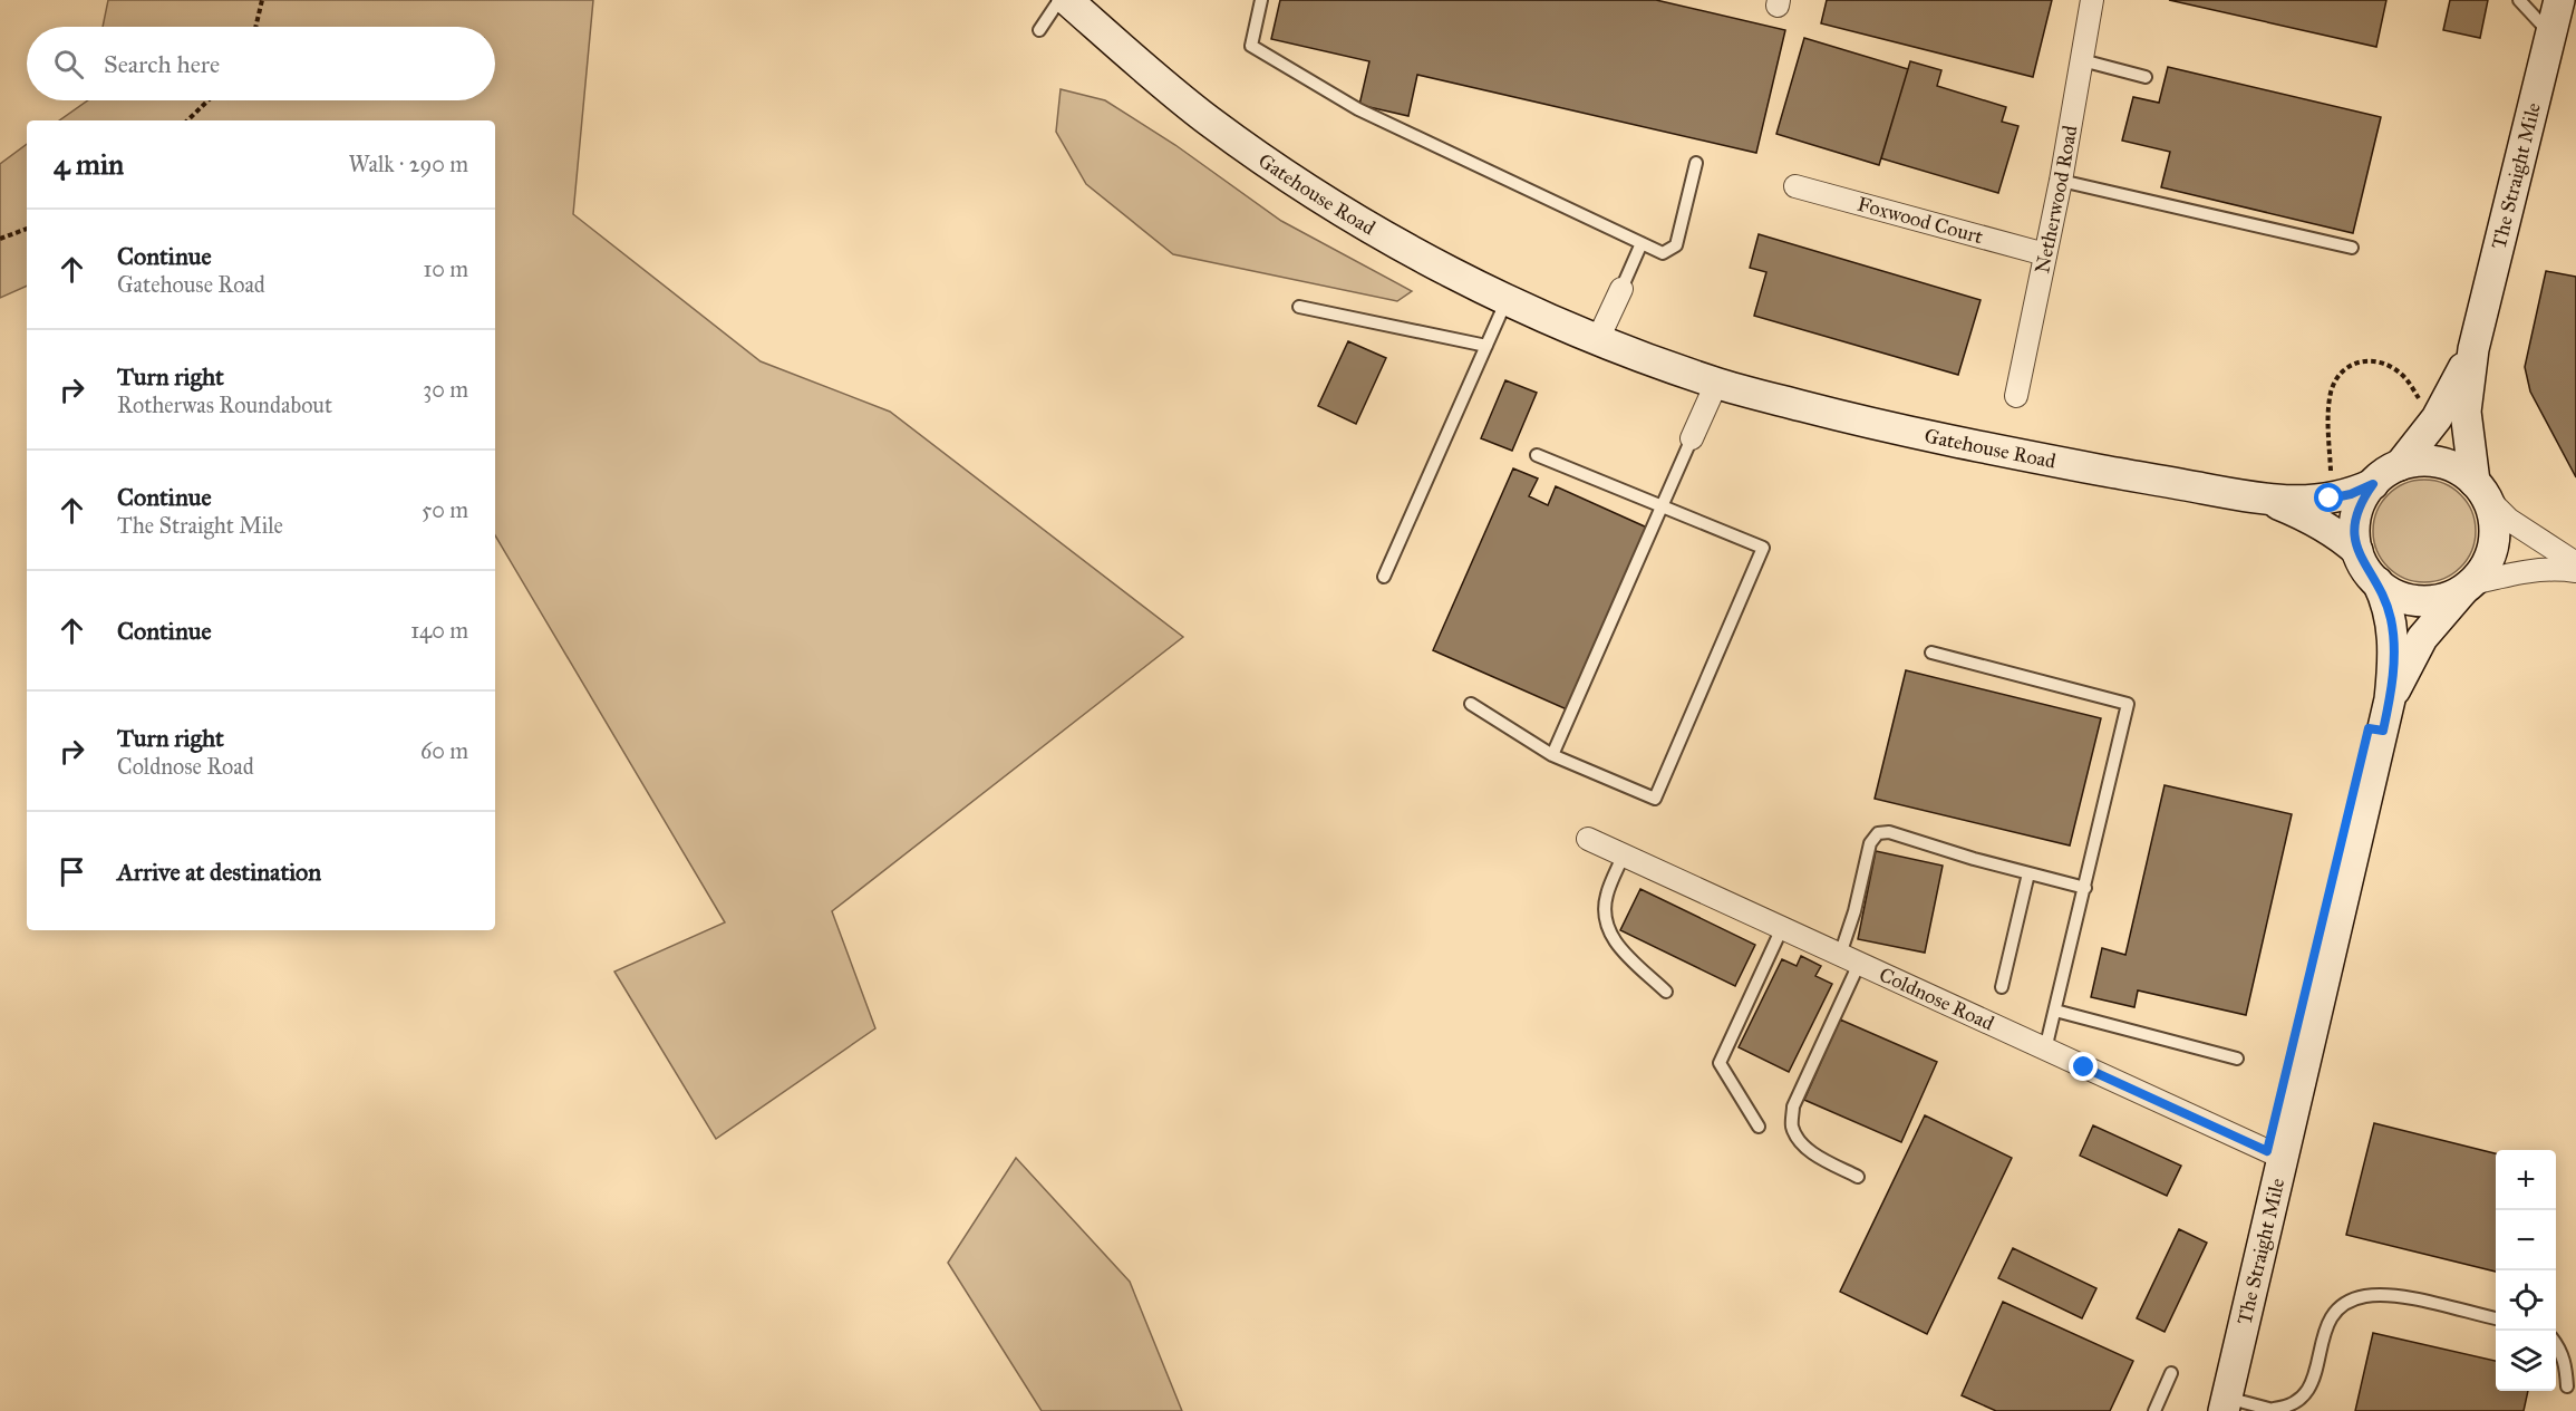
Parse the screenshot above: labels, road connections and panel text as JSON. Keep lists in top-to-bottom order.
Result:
{
  "streets": {
    "main road": ["The Straight Mile", "Gatehouse Road"],
    "street": ["Netherwood Road", "Foxwood Court", "Coldnose Road"]
  },
  "crossings": [
    ["The Straight Mile", "Gatehouse Road"],
    ["The Straight Mile", "Coldnose Road"],
    ["Netherwood Road", "Foxwood Court"]
  ],
  "page": {
    "search": "Search here",
    "heading": ["4 min", "Walk · 290 m"],
    "list": [
      ["Continue", "Gatehouse Road", "10 m"],
      ["Turn right", "Rotherwas Roundabout", "30 m"],
      ["Continue", "The Straight Mile", "50 m"],
      ["Continue", "140 m"],
      ["Turn right", "Coldnose Road", "60 m"],
      "Arrive at destination"
    ],
    "map_buttons": ["+", "−"]
  }
}
